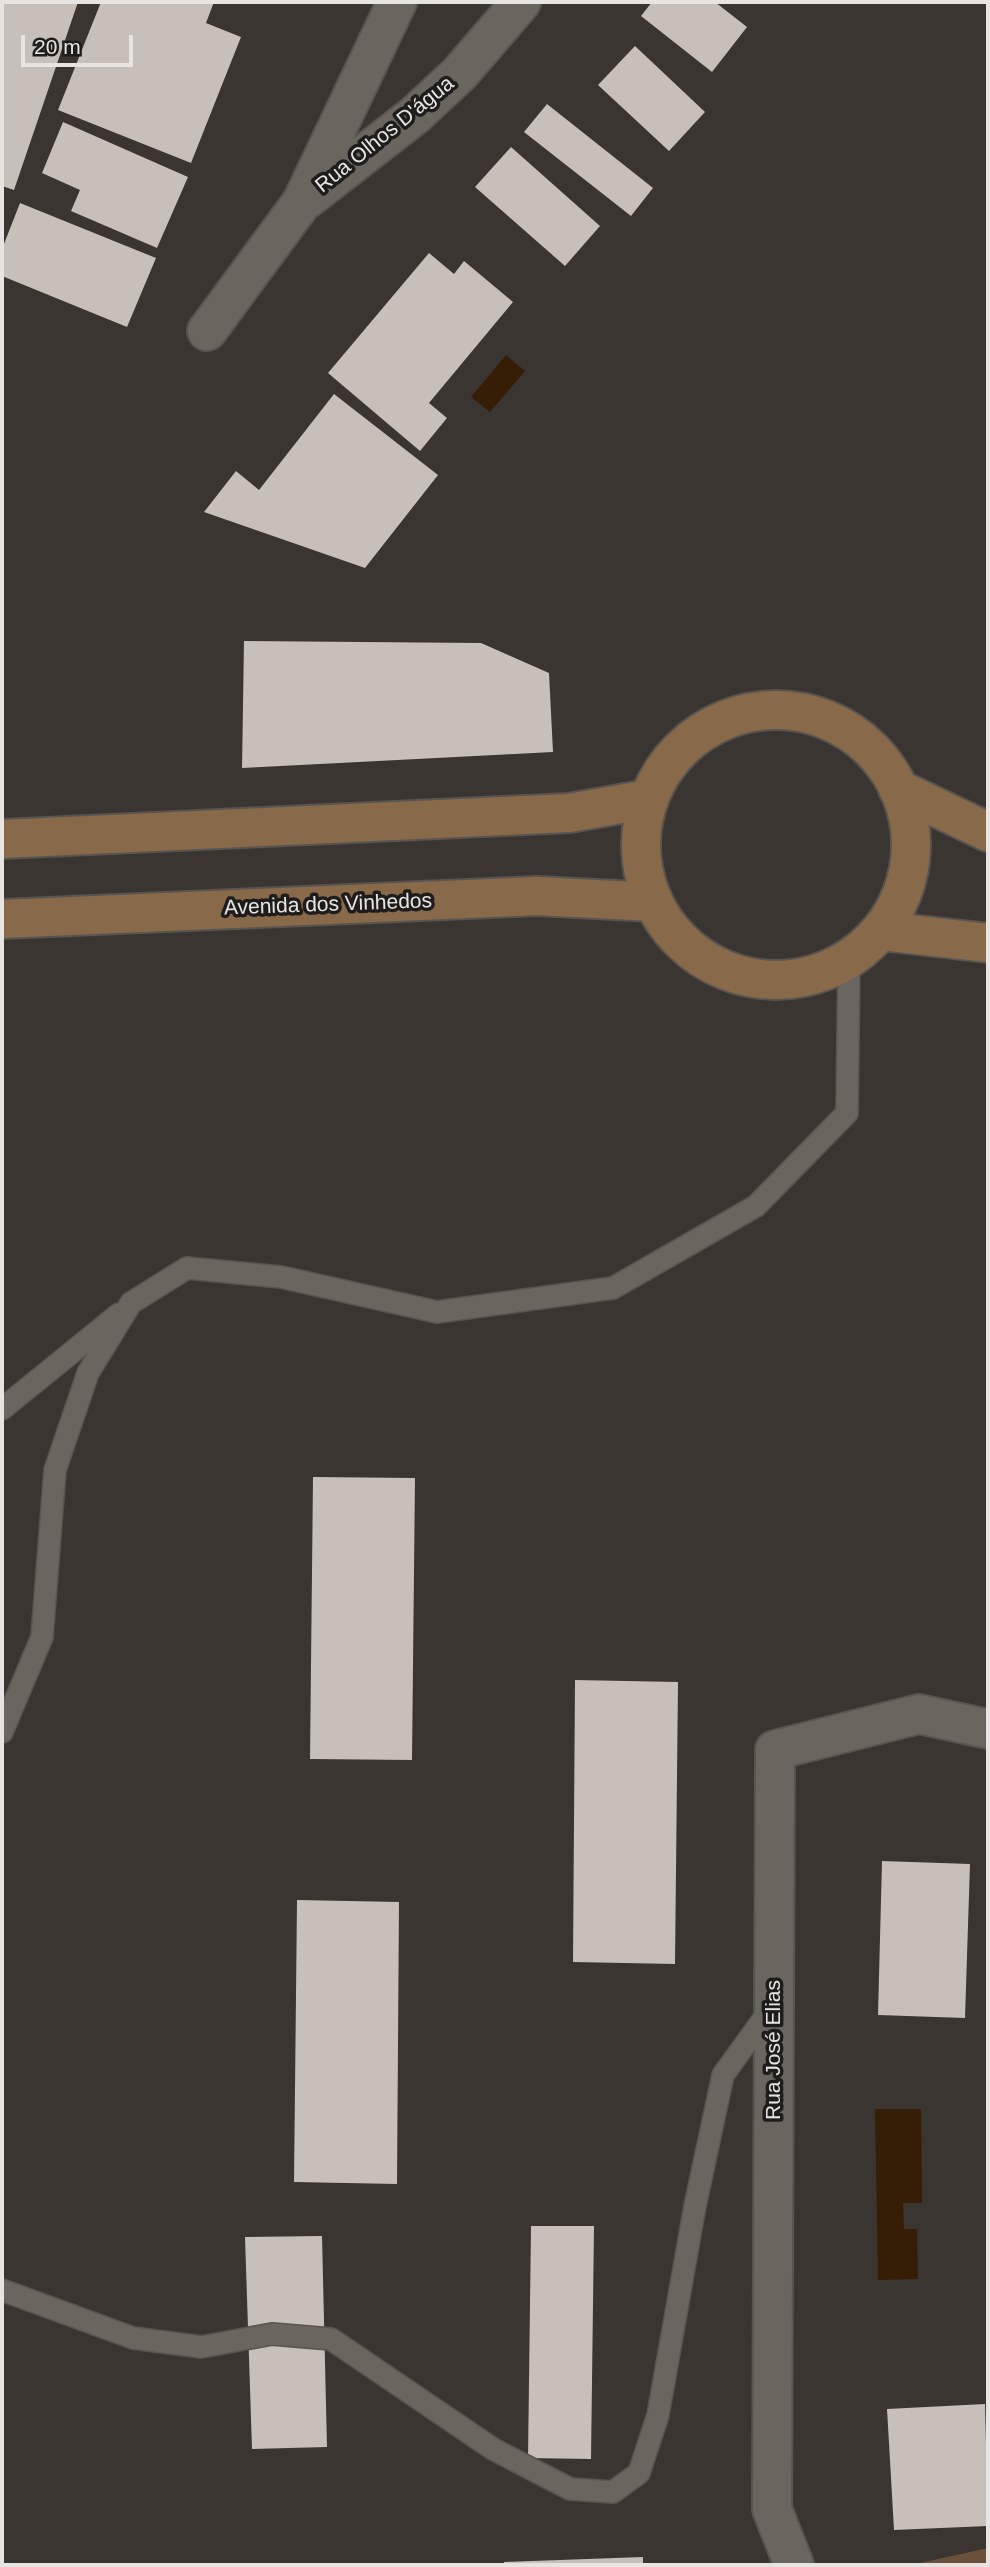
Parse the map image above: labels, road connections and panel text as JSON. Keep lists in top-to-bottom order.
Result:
{
  "streets": {
    "main road": ["Avenida dos Vinhedos"],
    "street": ["Rua Olhos D'água", "Rua José Elias"]
  },
  "scale_bar": "20 m"
}
